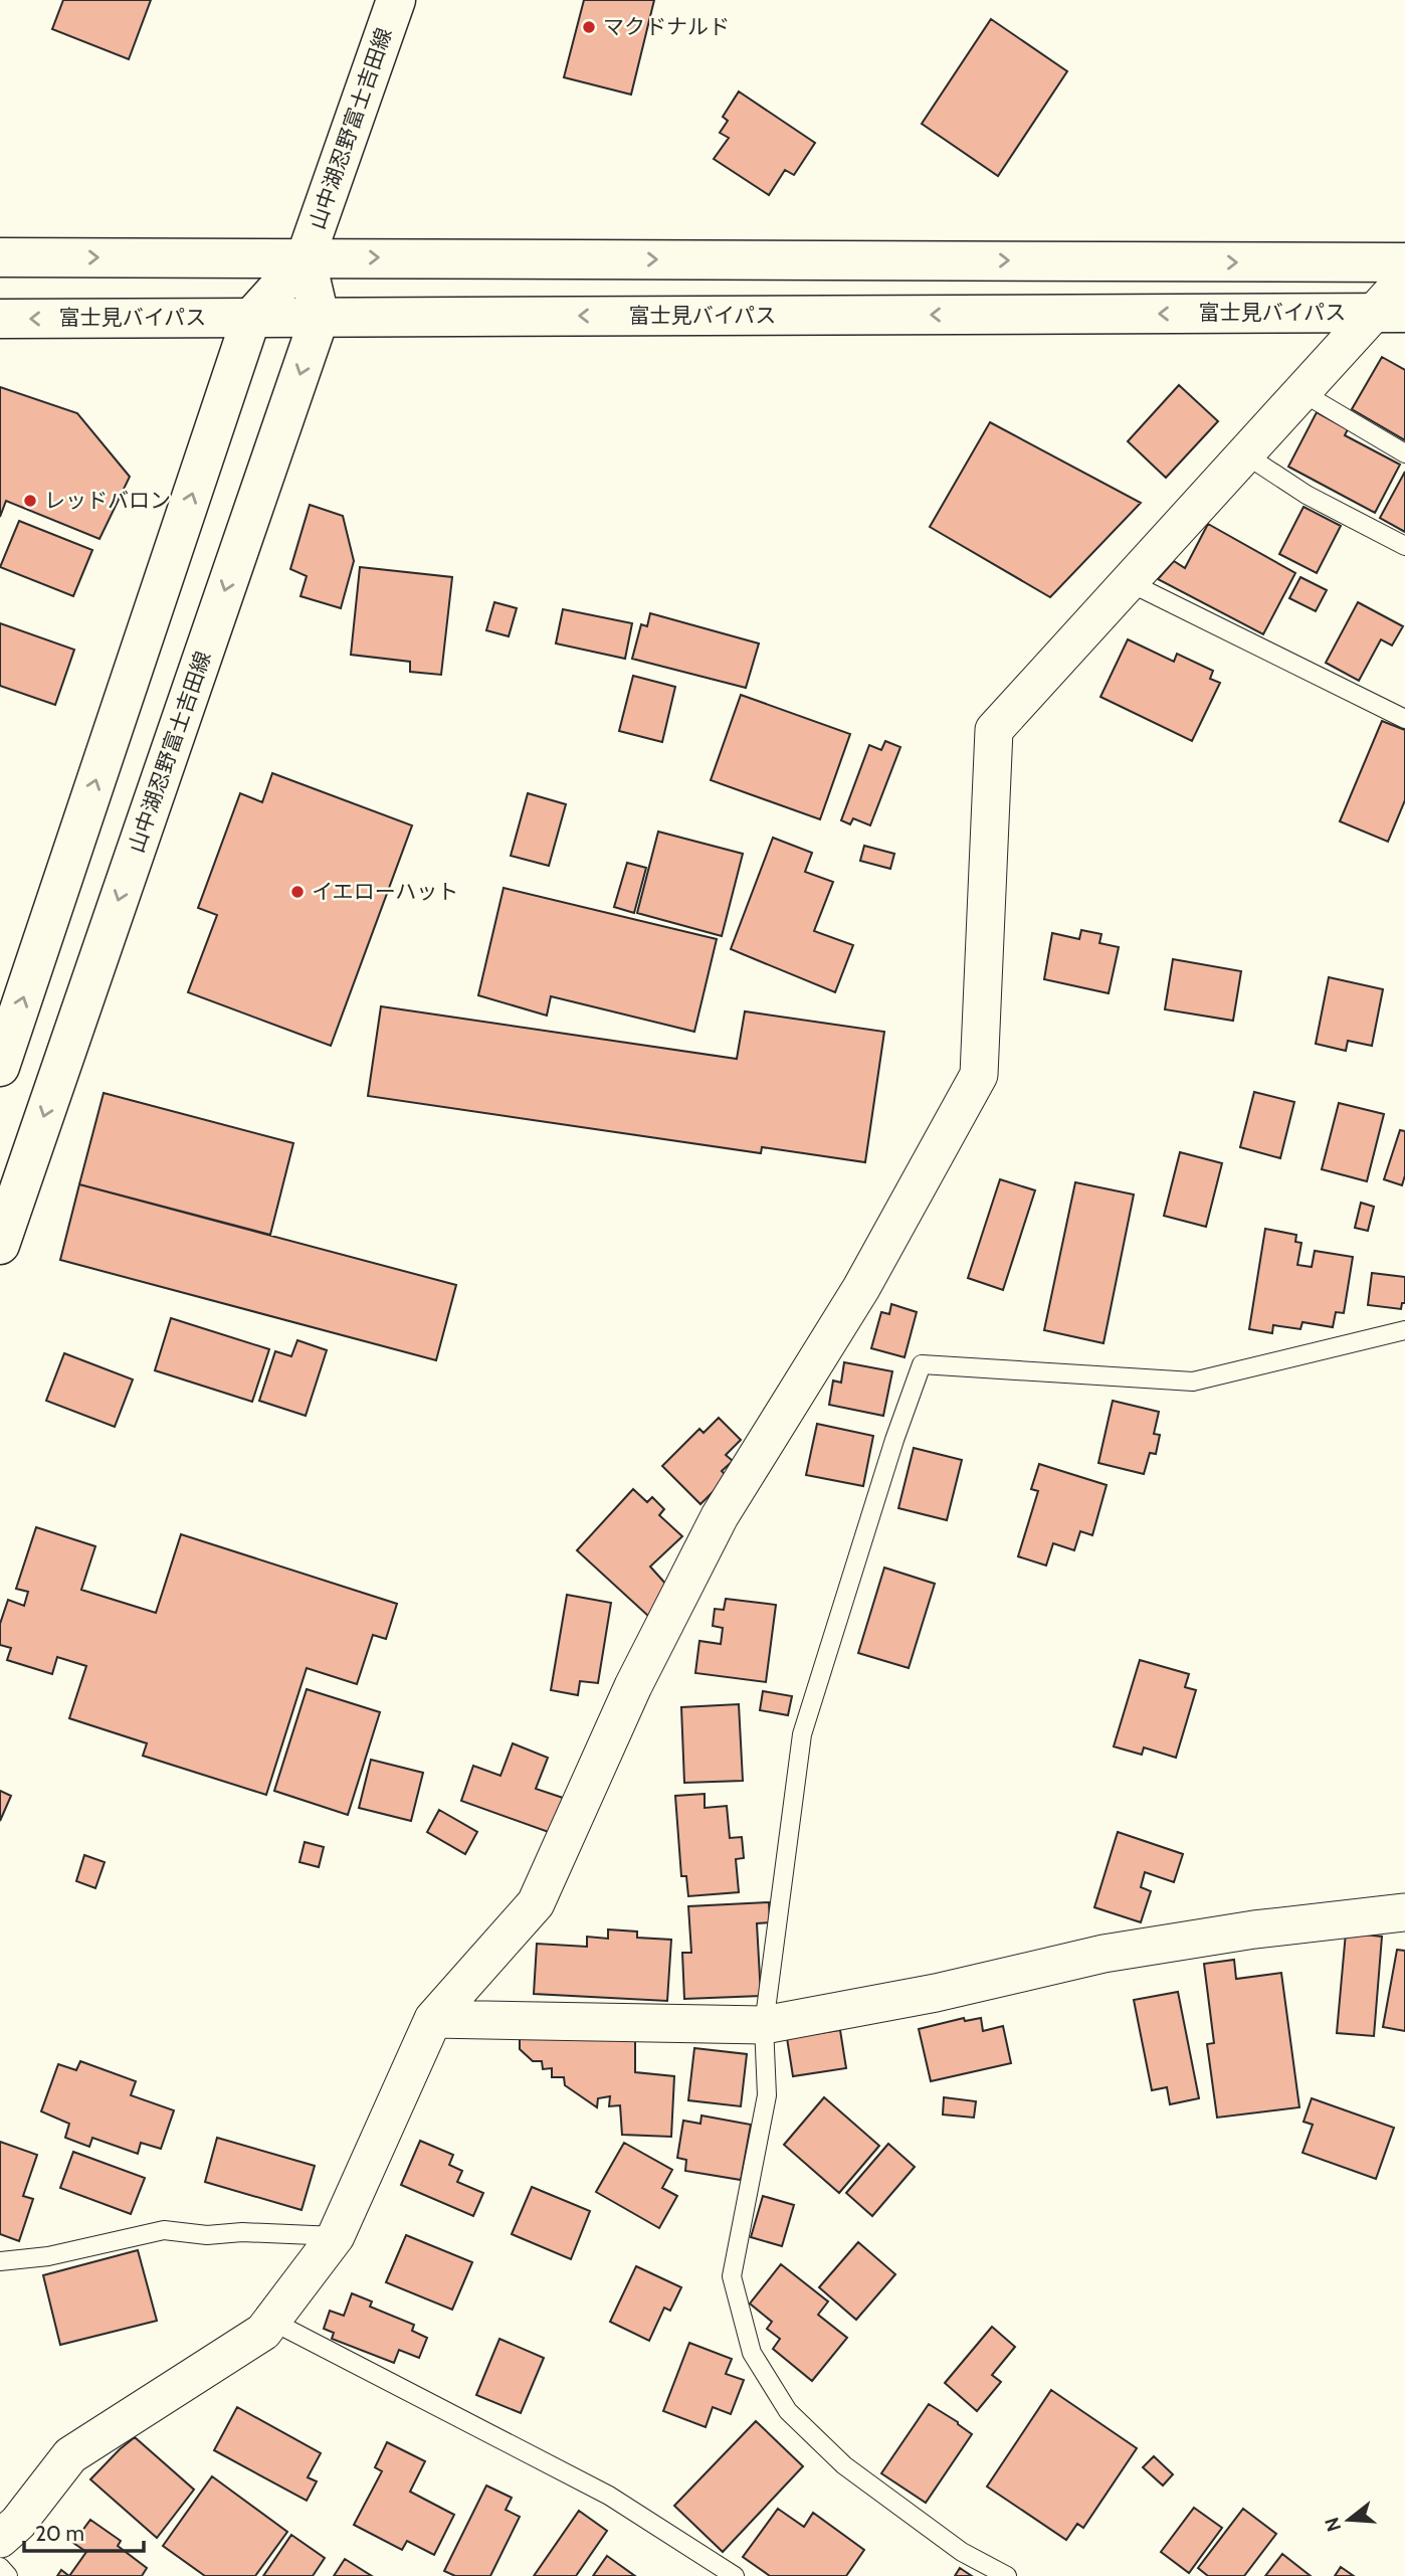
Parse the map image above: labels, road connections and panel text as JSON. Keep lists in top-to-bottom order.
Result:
{
  "streets": {
    "main road": ["山中湖忍野富士吉田線", "富士見バイパス"]
  },
  "crossings": [
    ["山中湖忍野富士吉田線", "富士見バイパス"]
  ],
  "places": ["マクドナルド", "レッドバロン", "イエローハット"],
  "scale_bar": "20 m",
  "north": "left"
}
